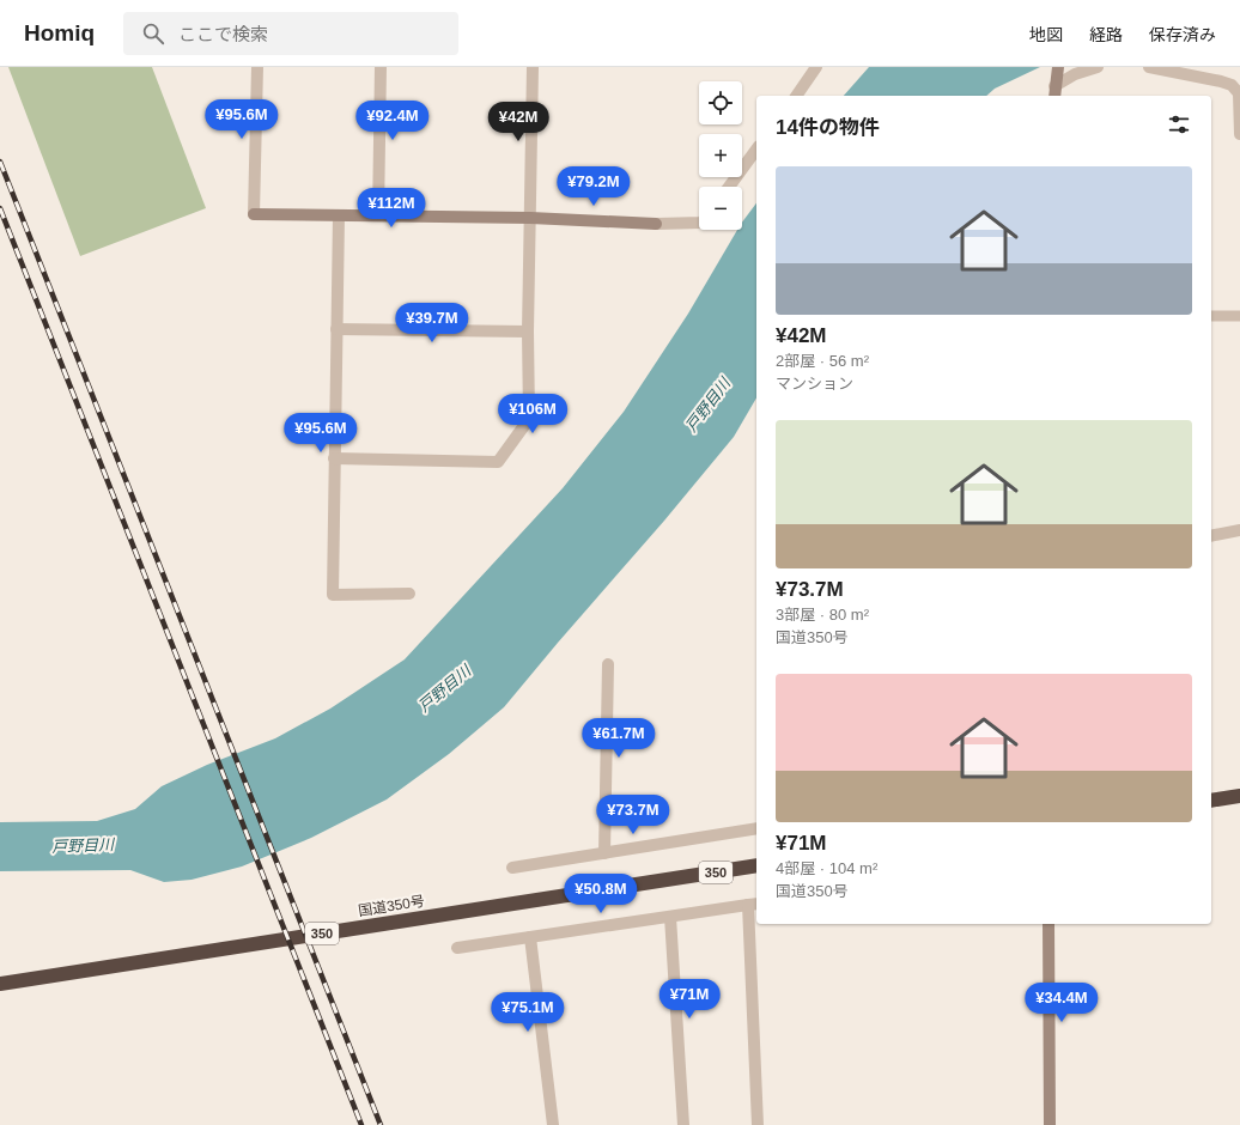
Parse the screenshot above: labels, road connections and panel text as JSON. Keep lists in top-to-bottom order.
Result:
{
  "streets": {
    "highway": ["350", "国道350号"]
  },
  "water": ["戸野目川"],
  "page": {
    "header": "Homiq",
    "search": "ここで検索",
    "nav": ["地図", "経路", "保存済み"],
    "map_buttons": ["+", "−"],
    "heading": "14件の物件",
    "price": [
      "¥95.6M",
      "¥92.4M",
      "¥42M",
      "¥79.2M",
      "¥112M",
      "¥39.7M",
      "¥106M",
      "¥95.6M",
      "¥61.7M",
      "¥73.7M",
      "¥50.8M",
      "¥71M",
      "¥34.4M",
      "¥75.1M"
    ],
    "list": [
      {
        "name": "¥42M",
        "note": "2部屋 · 56 m² · マンション"
      },
      {
        "name": "¥73.7M",
        "note": "3部屋 · 80 m² · 国道350号"
      },
      {
        "name": "¥71M",
        "note": "4部屋 · 104 m² · 国道350号"
      }
    ]
  }
}
